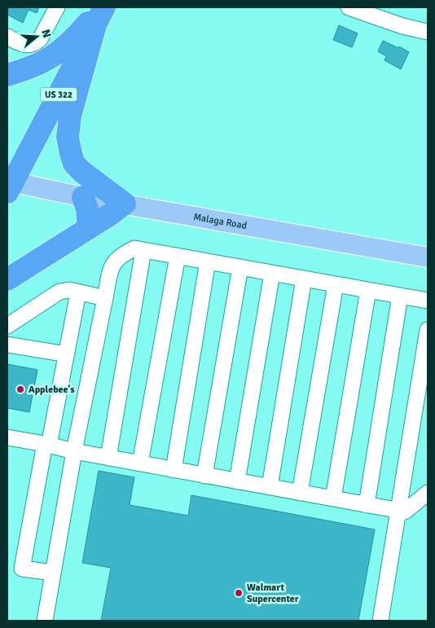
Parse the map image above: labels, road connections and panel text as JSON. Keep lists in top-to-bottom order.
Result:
{
  "streets": {
    "highway": ["US 322"],
    "main road": ["Malaga Road"]
  },
  "crossings": [
    ["US 322", "Malaga Road"]
  ],
  "places": ["Applebee's", "Walmart Supercenter"],
  "north": "right"
}
